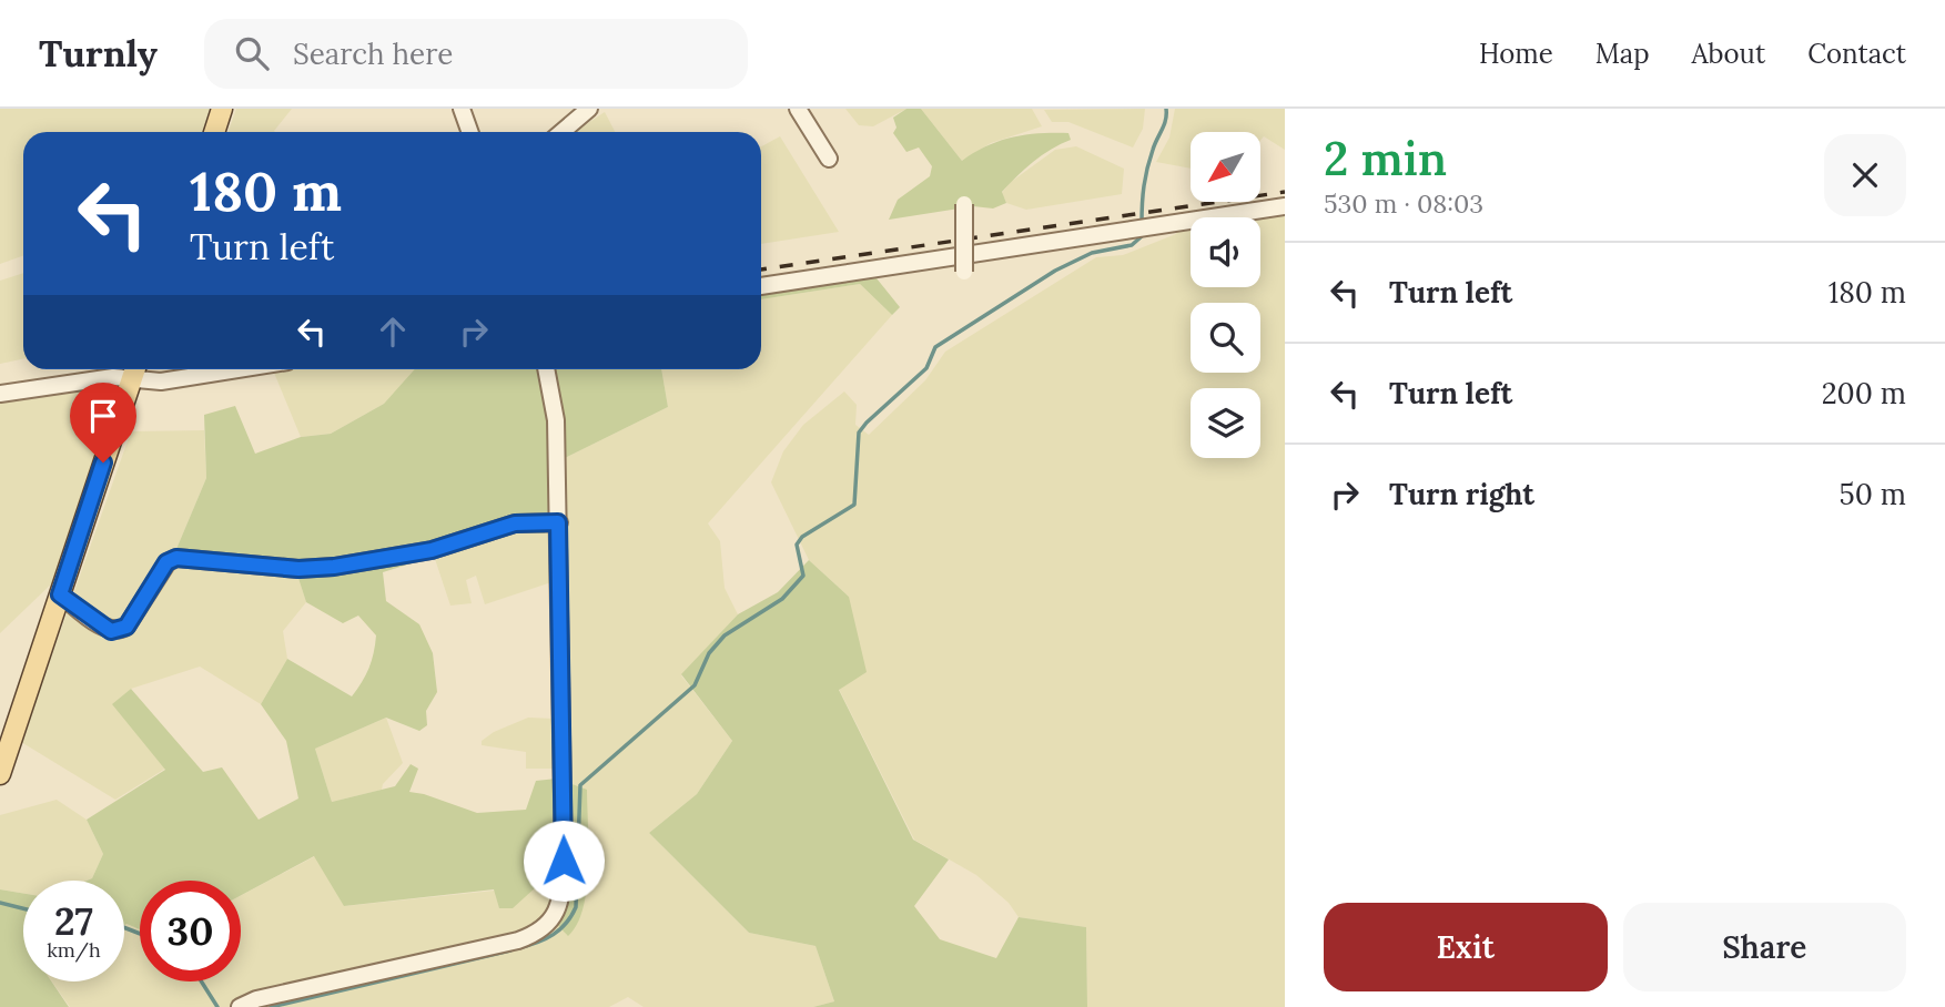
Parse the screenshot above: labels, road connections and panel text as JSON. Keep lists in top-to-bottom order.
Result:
{
  "north": "bottom left",
  "page": {
    "header": "Turnly",
    "search": "Search here",
    "nav": [
      "Home",
      "Map",
      "About",
      "Contact"
    ],
    "heading": ["2 min", "530 m · 08:03"],
    "turn": ["180 m", "Turn left"],
    "list": [
      {
        "name": "Turn left",
        "value": "180 m"
      },
      {
        "name": "Turn left",
        "value": "200 m"
      },
      {
        "name": "Turn right",
        "value": "50 m"
      }
    ],
    "speed": "27 km/h",
    "limit": "30",
    "buttons": ["Exit", "Share"]
  }
}
